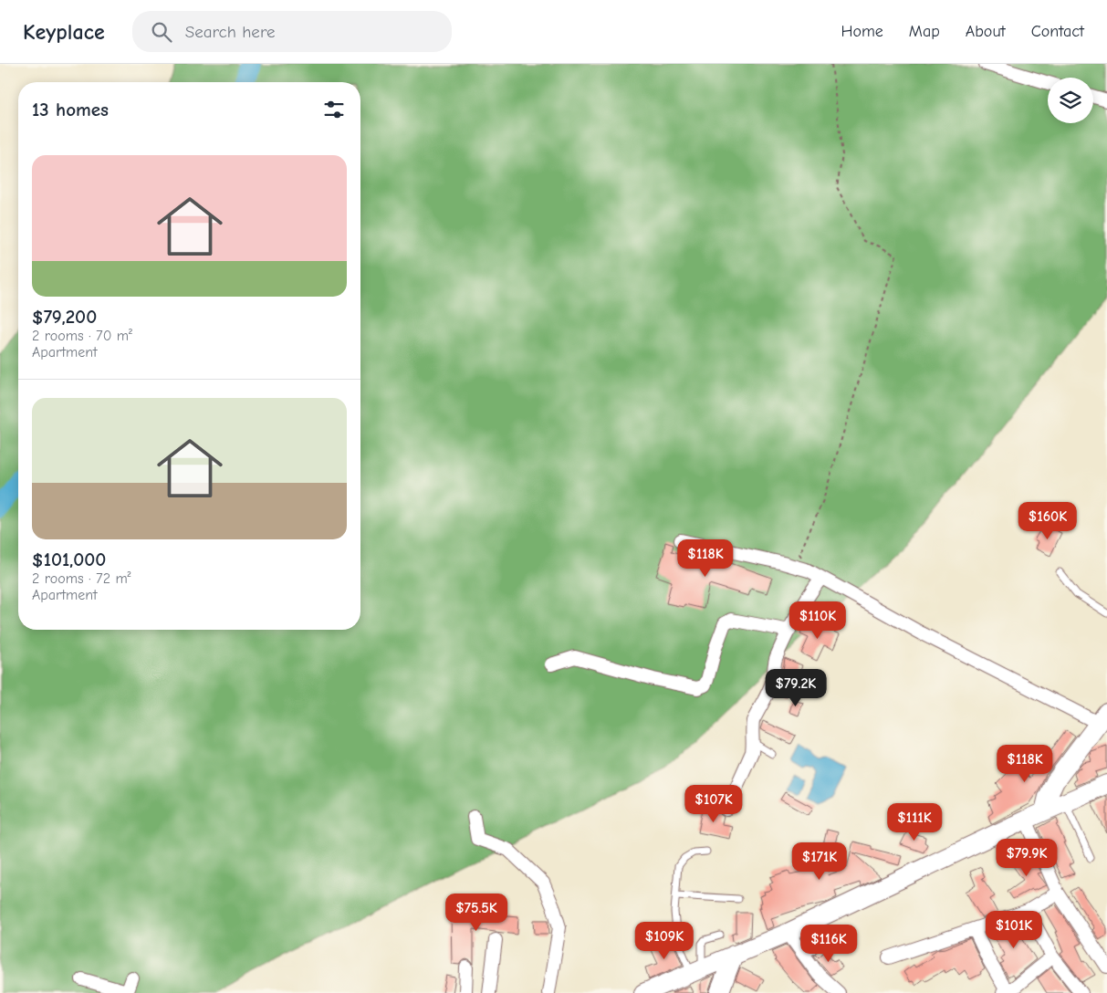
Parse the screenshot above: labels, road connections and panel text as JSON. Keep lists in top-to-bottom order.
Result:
{
  "page": {
    "header": "Keyplace",
    "search": "Search here",
    "nav": [
      "Home",
      "Map",
      "About",
      "Contact"
    ],
    "heading": "13 homes",
    "list": [
      {
        "name": "$79,200",
        "note": "2 rooms · 70 m² · Apartment"
      },
      {
        "name": "$101,000",
        "note": "2 rooms · 72 m² · Apartment"
      }
    ],
    "price": [
      "$160K",
      "$118K",
      "$110K",
      "$79.2K",
      "$118K",
      "$107K",
      "$111K",
      "$79.9K",
      "$171K",
      "$75.5K",
      "$101K",
      "$109K",
      "$116K"
    ]
  }
}
